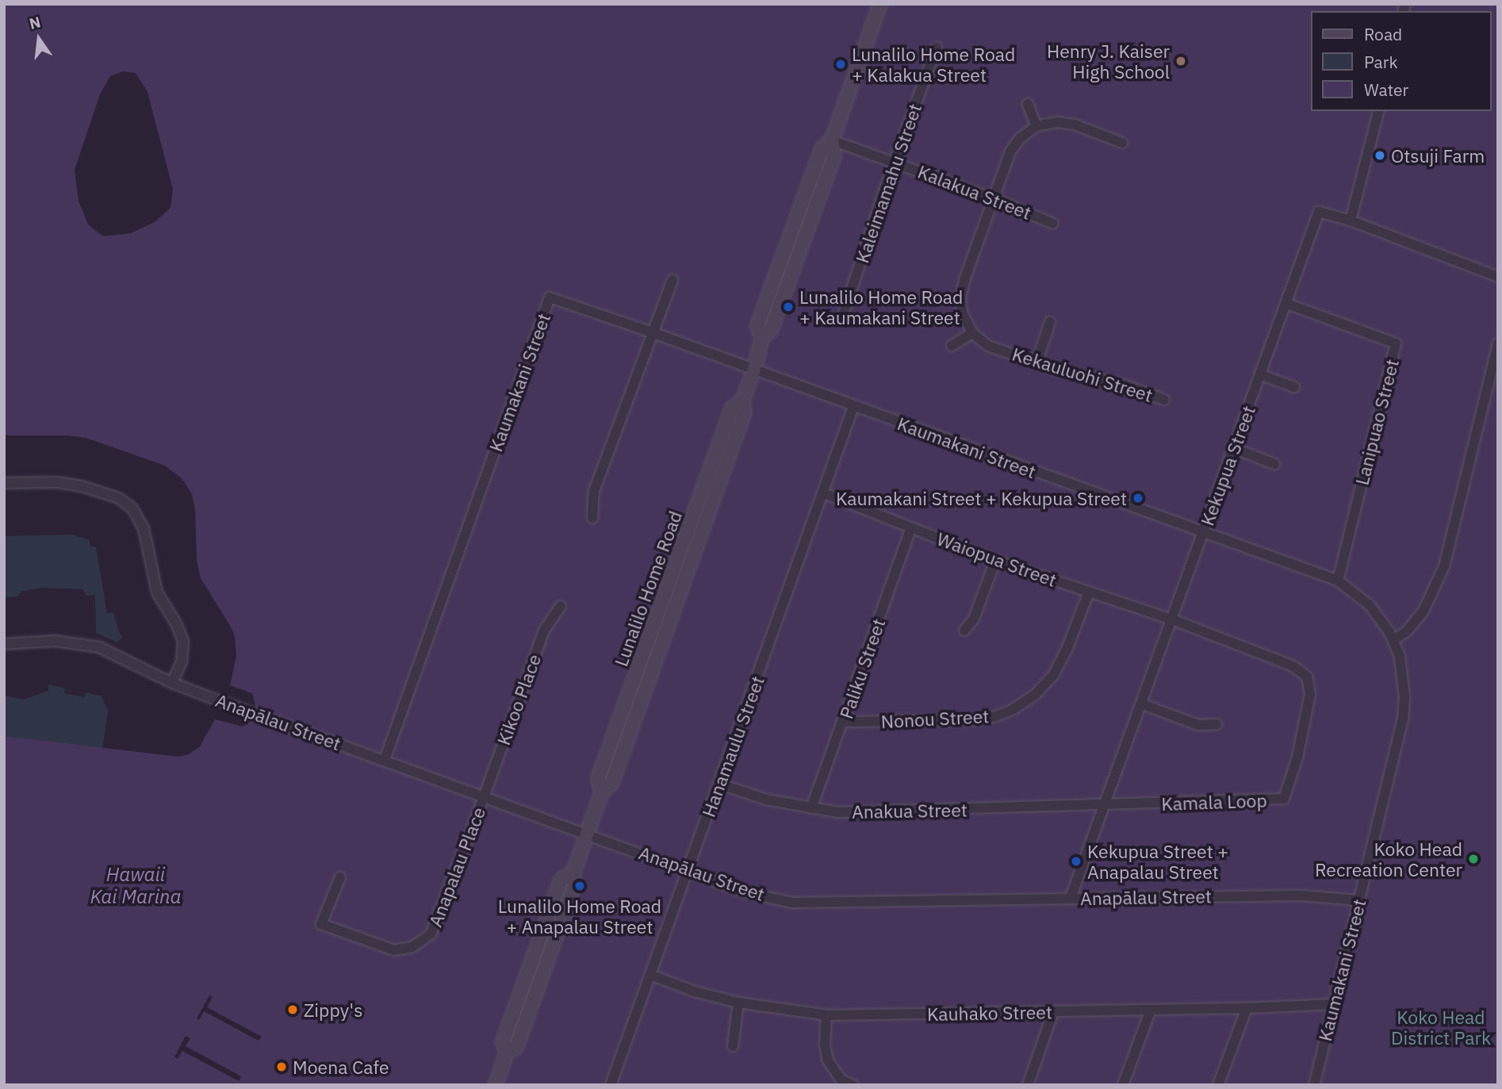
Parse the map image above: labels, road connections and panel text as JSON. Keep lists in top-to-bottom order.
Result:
{
  "streets": {
    "main road": ["Lunalilo Home Road"],
    "street": [
      "Kaleimamahu Street",
      "Kalakua Street",
      "Kekauluohi Street",
      "Kaumakani Street",
      "Lanipuao Street",
      "Kekupua Street",
      "Waiopua Street",
      "Paliku Street",
      "Kikoo Place",
      "Nonou Street",
      "Anapālau Street",
      "Hanamaulu Street",
      "Kamala Loop",
      "Anakua Street",
      "Anapalau Place",
      "Kauhako Street"
    ]
  },
  "crossings": [
    ["Kaleimamahu Street", "Kalakua Street"],
    ["Kalakua Street", "Lunalilo Home Road"],
    ["Kaumakani Street", "Lanipuao Street"],
    ["Kaumakani Street", "Kekupua Street"],
    ["Kaumakani Street", "Lunalilo Home Road"],
    ["Kaumakani Street", "Anapālau Street"],
    ["Kaumakani Street", "Hanamaulu Street"],
    ["Kaumakani Street", "Kauhako Street"],
    ["Lanipuao Street", "Kekupua Street"],
    ["Kekupua Street", "Waiopua Street"],
    ["Kekupua Street", "Anapālau Street"],
    ["Kekupua Street", "Kamala Loop"],
    ["Kekupua Street", "Anakua Street"],
    ["Waiopua Street", "Paliku Street"],
    ["Waiopua Street", "Nonou Street"],
    ["Waiopua Street", "Hanamaulu Street"],
    ["Waiopua Street", "Kamala Loop"],
    ["Lunalilo Home Road", "Anapālau Street"],
    ["Paliku Street", "Nonou Street"],
    ["Paliku Street", "Anakua Street"],
    ["Kikoo Place", "Anapālau Street"],
    ["Kikoo Place", "Anapalau Place"],
    ["Anapālau Street", "Hanamaulu Street"],
    ["Anapālau Street", "Anapalau Place"],
    ["Hanamaulu Street", "Anakua Street"],
    ["Hanamaulu Street", "Kauhako Street"],
    ["Kamala Loop", "Anakua Street"]
  ],
  "water": ["Hawaii Kai Marina"],
  "parks": ["Koko Head District Park"],
  "places": [
    "Henry J. Kaiser High School",
    "Lunalilo Home Road + Kalakua Street",
    "Otsuji Farm",
    "Lunalilo Home Road + Kaumakani Street",
    "Kaumakani Street + Kekupua Street",
    "Koko Head Recreation Center",
    "Kekupua Street + Anapalau Street",
    "Lunalilo Home Road + Anapalau Street",
    "Zippy's",
    "Moena Cafe"
  ],
  "legend": ["Road", "Park", "Water"],
  "north": "top"
}
